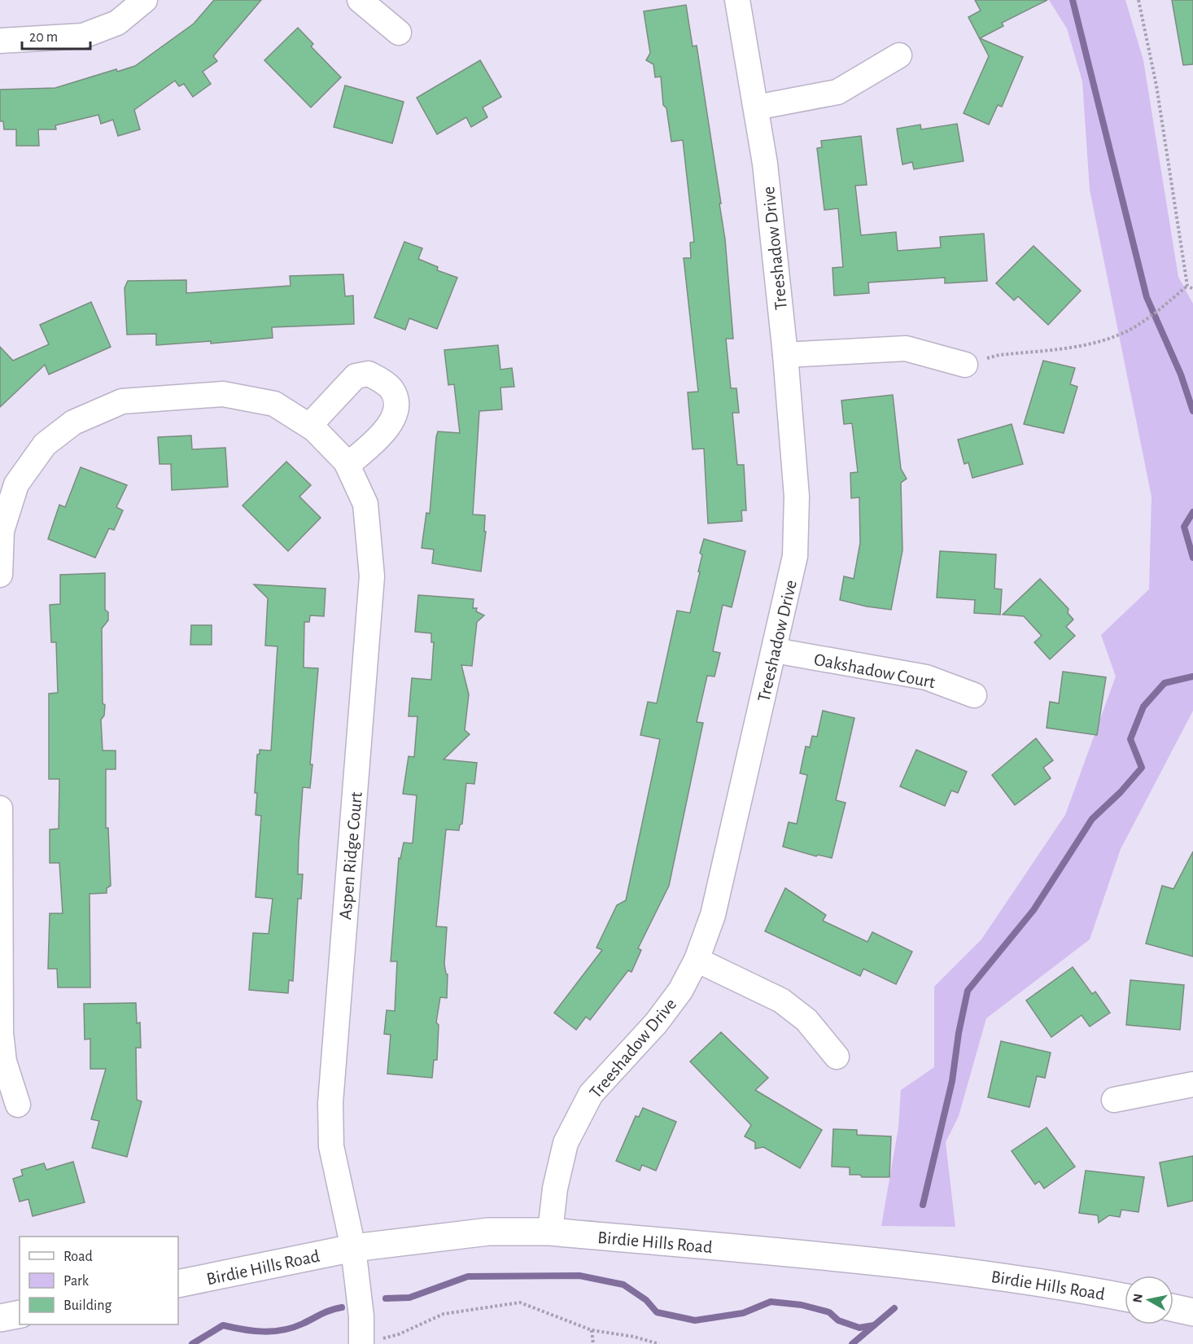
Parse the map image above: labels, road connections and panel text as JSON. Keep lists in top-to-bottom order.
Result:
{
  "streets": {
    "main road": ["Birdie Hills Road"],
    "street": ["Treeshadow Drive", "Oakshadow Court", "Aspen Ridge Court"]
  },
  "crossings": [
    ["Treeshadow Drive", "Oakshadow Court"],
    ["Treeshadow Drive", "Birdie Hills Road"],
    ["Aspen Ridge Court", "Birdie Hills Road"]
  ],
  "legend": ["Road", "Park", "Building"],
  "scale_bar": "20 m",
  "north": "left"
}
